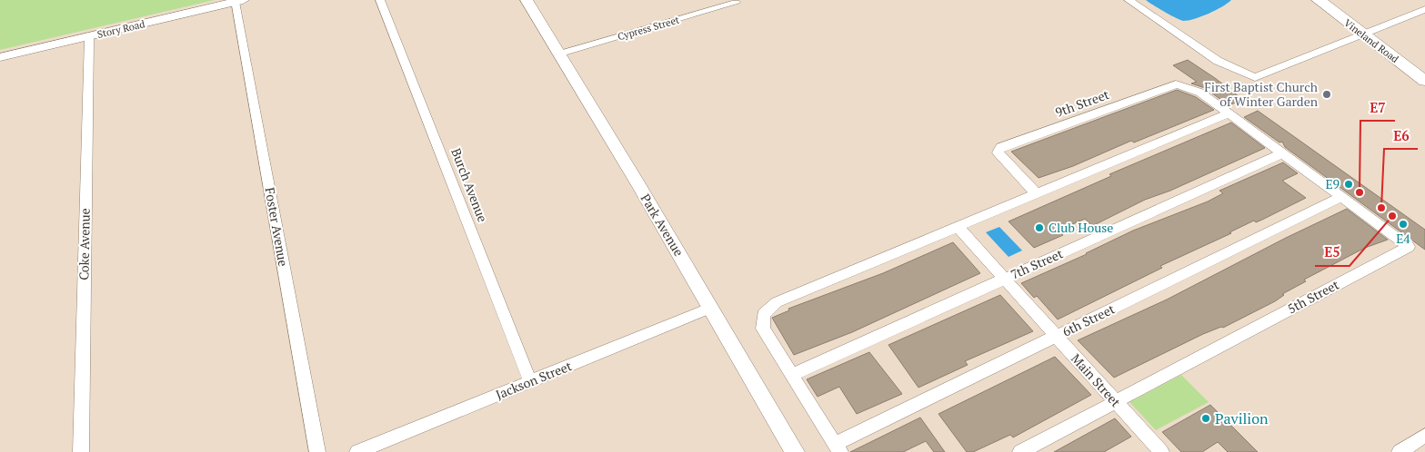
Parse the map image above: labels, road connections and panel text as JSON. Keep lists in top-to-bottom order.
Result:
{
  "streets": {
    "main road": ["Vineland Road"],
    "street": [
      "Cypress Street",
      "Story Road",
      "9th Street",
      "Burch Avenue",
      "Park Avenue",
      "Foster Avenue",
      "Coke Avenue",
      "7th Street",
      "5th Street",
      "6th Street",
      "Jackson Street",
      "Main Street"
    ]
  },
  "crossings": [
    ["Cypress Street", "Park Avenue"],
    ["Story Road", "Foster Avenue"],
    ["Story Road", "Coke Avenue"],
    ["9th Street", "5th Street"],
    ["Burch Avenue", "Jackson Street"],
    ["Park Avenue", "Jackson Street"],
    ["7th Street", "5th Street"],
    ["7th Street", "Main Street"],
    ["5th Street", "6th Street"],
    ["5th Street", "Main Street"],
    ["6th Street", "Main Street"]
  ],
  "places": [
    "First Baptist Church of Winter Garden",
    "E9",
    "E7",
    "E6",
    "E5",
    "E4",
    "Club House",
    "Pavilion"
  ]
}
